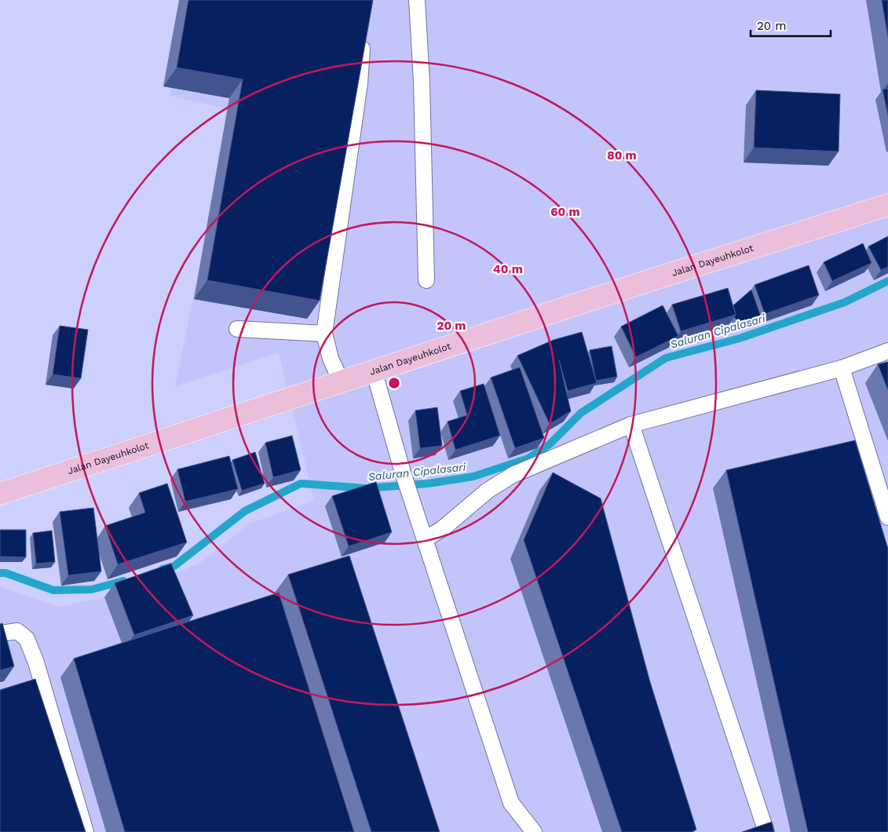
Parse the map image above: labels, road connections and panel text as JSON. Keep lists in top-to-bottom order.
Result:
{
  "streets": {
    "main road": ["Jalan Dayeuhkolot"]
  },
  "water": ["Saluran Cipalasari"],
  "scale_bar": "20 m",
  "rings": [
    "80 m",
    "60 m",
    "40 m",
    "20 m"
  ]
}
